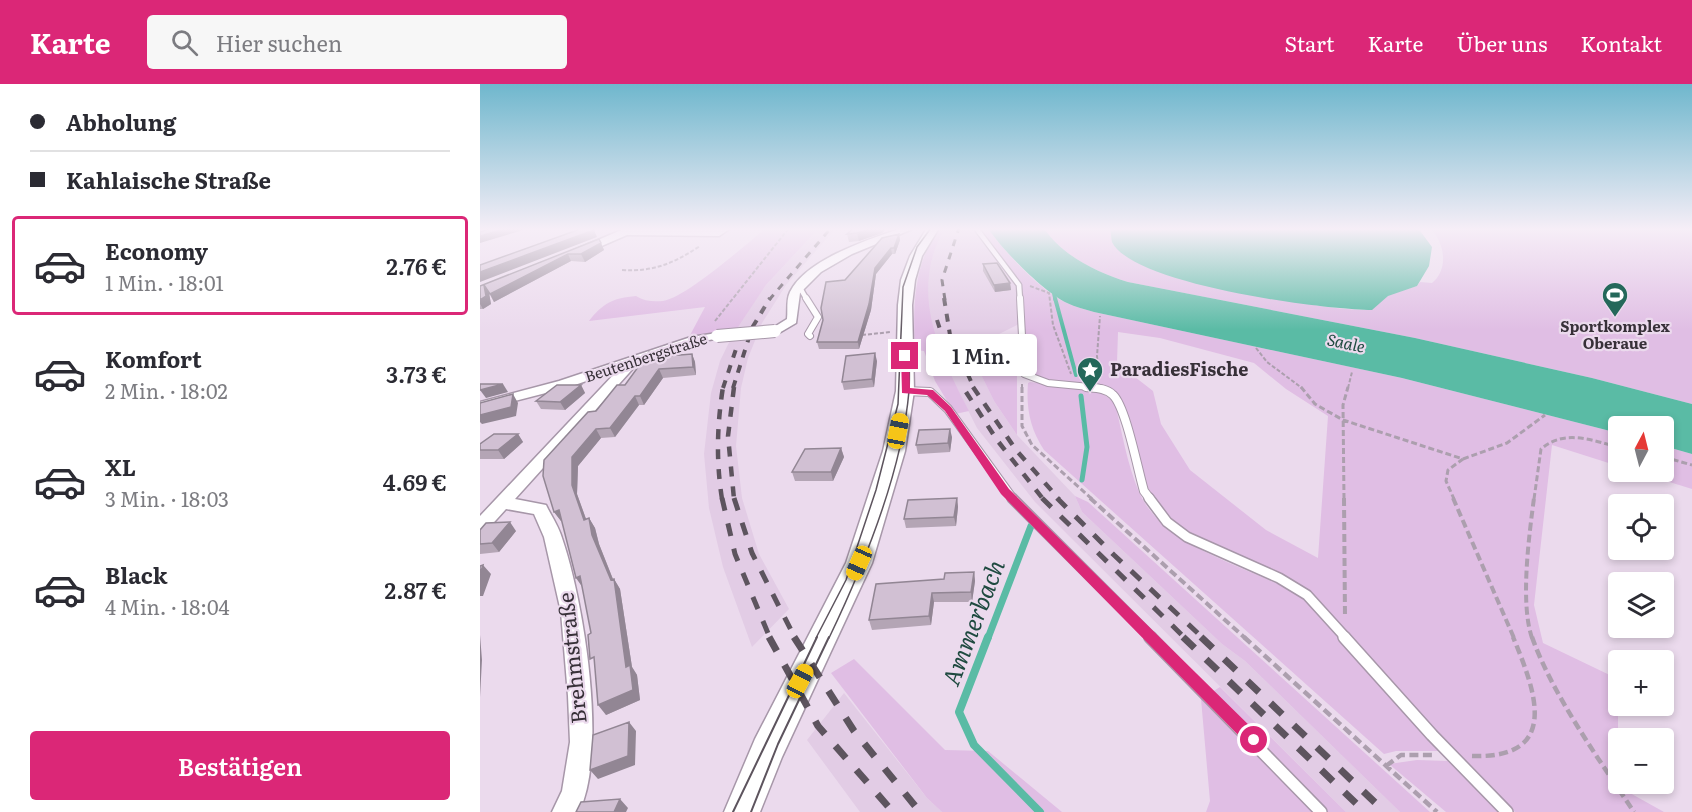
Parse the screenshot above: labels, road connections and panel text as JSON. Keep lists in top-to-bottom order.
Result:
{
  "streets": {
    "street": ["Beutenbergstraße", "Brehmstraße"]
  },
  "water": ["Saale", "Ammerbach"],
  "places": {
    "sports": ["Sportkomplex Oberaue"],
    "place": ["ParadiesFische"]
  },
  "north": "top",
  "page": {
    "header": "Karte",
    "search": "Hier suchen",
    "nav": [
      "Start",
      "Karte",
      "Über uns",
      "Kontakt"
    ],
    "banner": ["Abholung", "Kahlaische Straße"],
    "list": [
      {
        "name": "Economy",
        "note": "1 Min. · 18:01",
        "value": "2.76 €"
      },
      {
        "name": "Komfort",
        "note": "2 Min. · 18:02",
        "value": "3.73 €"
      },
      {
        "name": "XL",
        "note": "3 Min. · 18:03",
        "value": "4.69 €"
      },
      {
        "name": "Black",
        "note": "4 Min. · 18:04",
        "value": "2.87 €"
      }
    ],
    "bubble": "1 Min.",
    "map_buttons": ["+", "−"],
    "buttons": "Bestätigen"
  }
}
